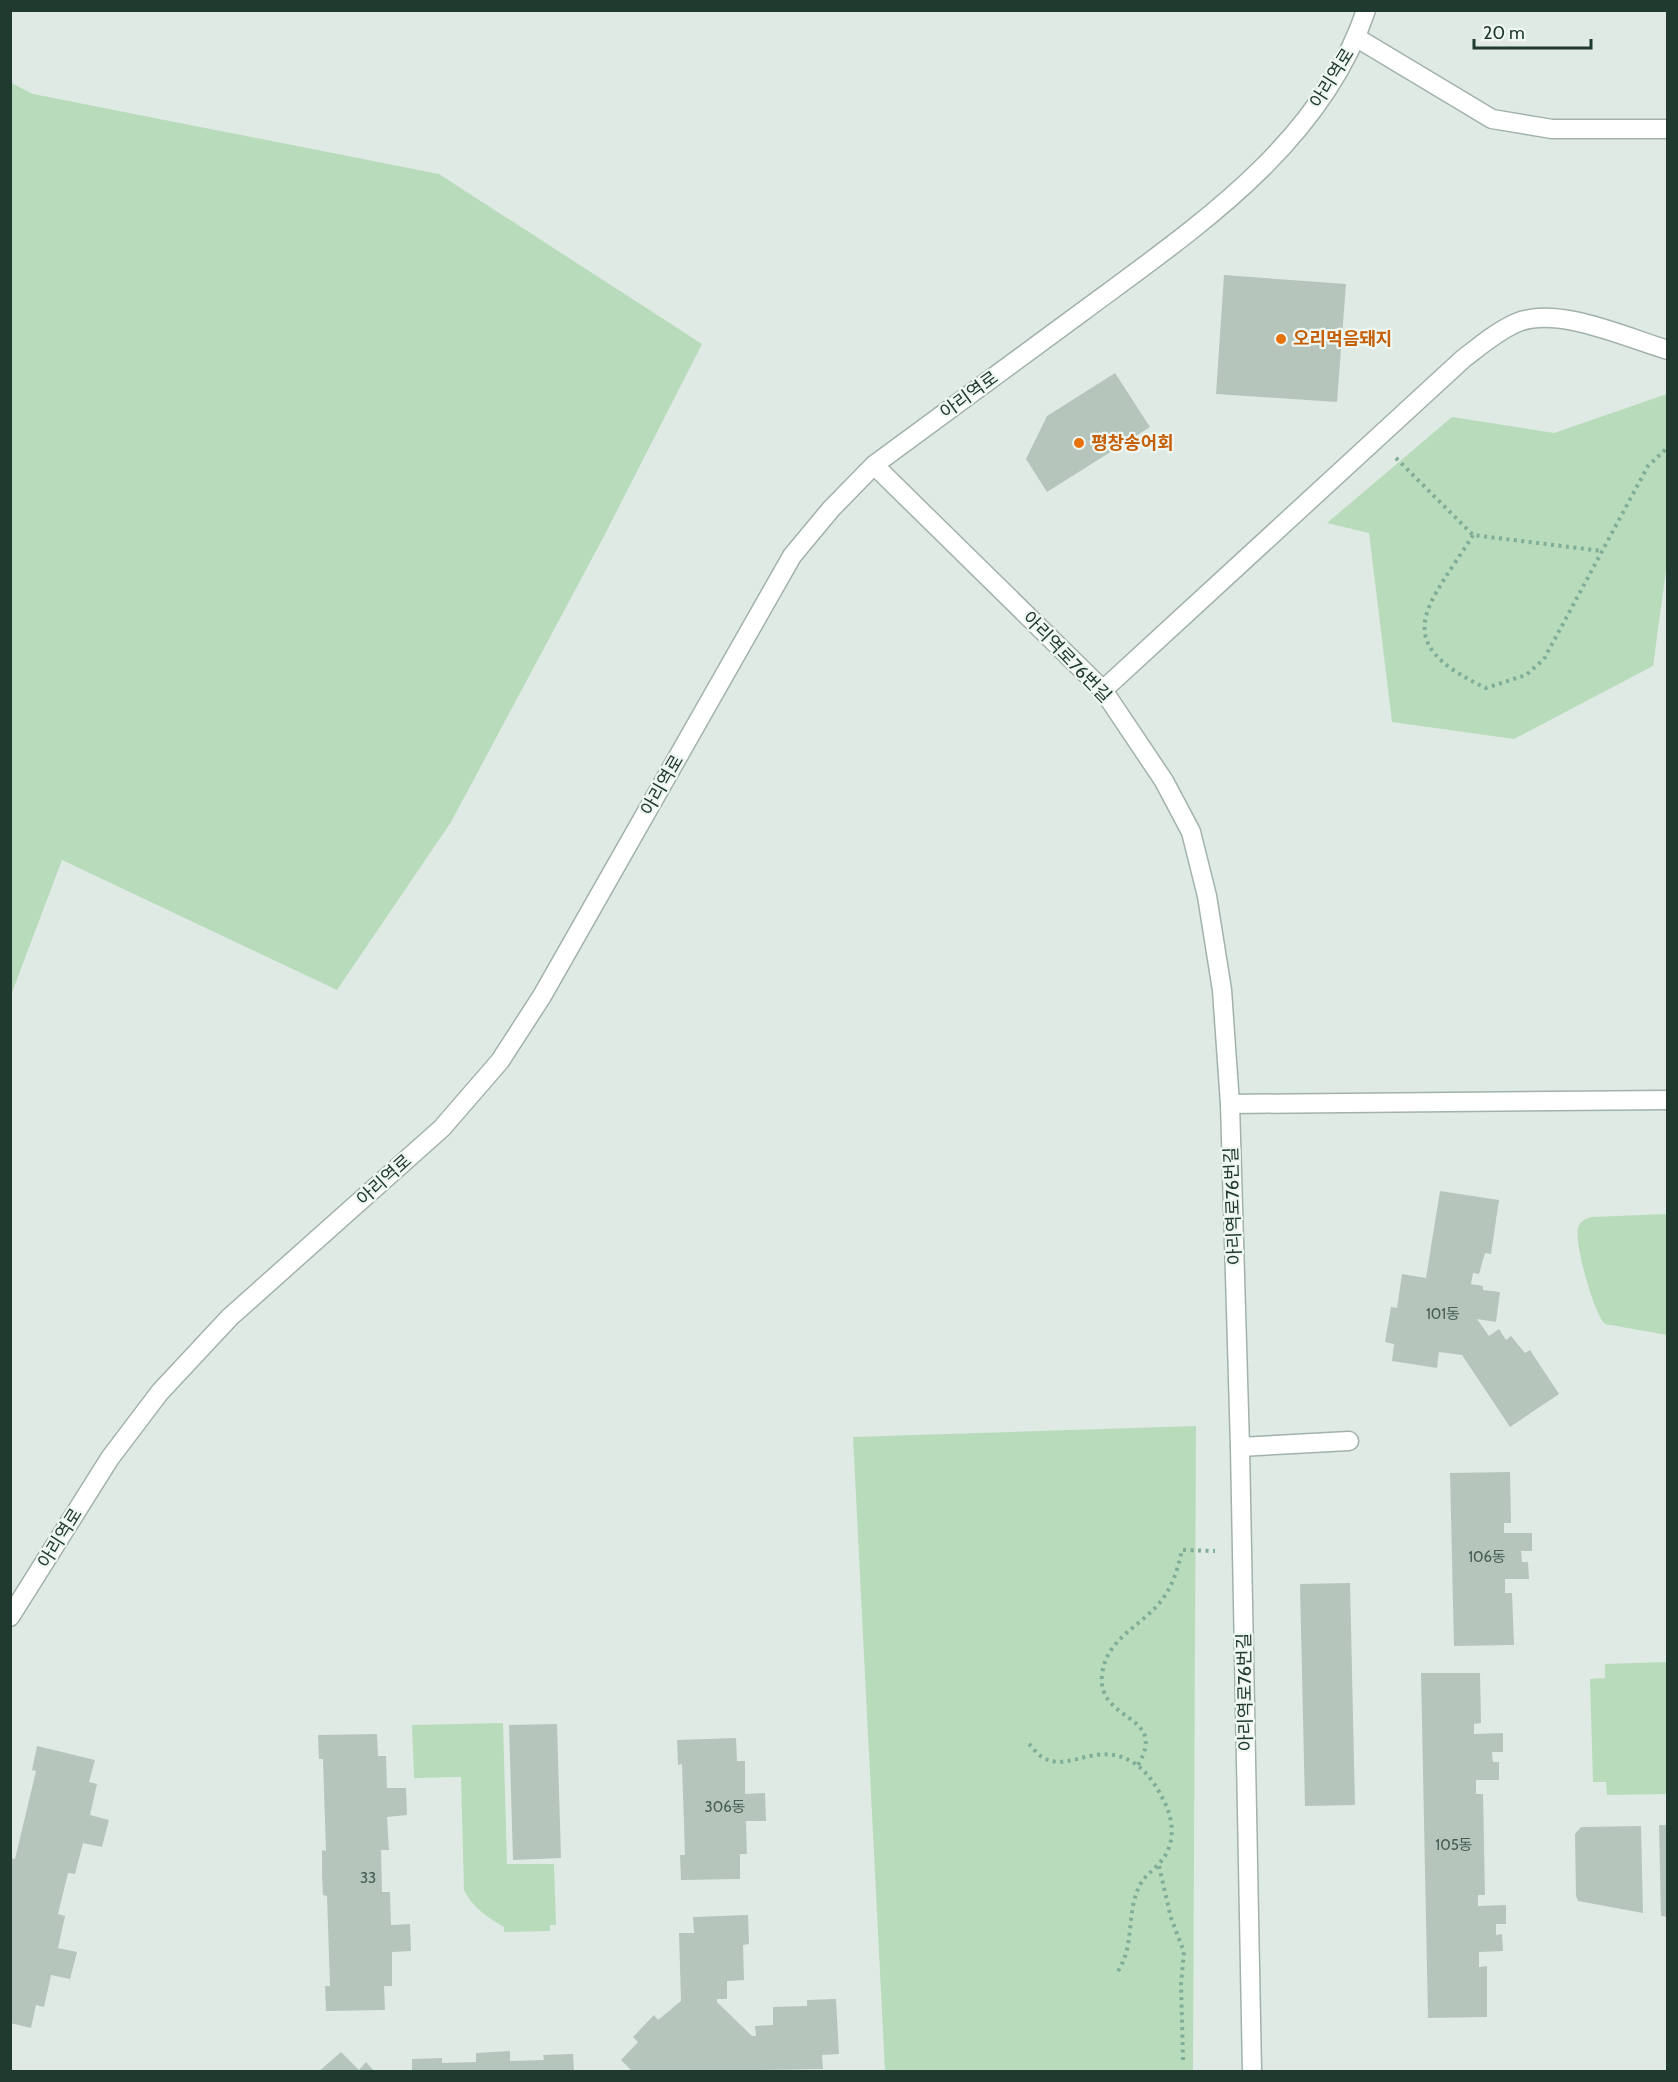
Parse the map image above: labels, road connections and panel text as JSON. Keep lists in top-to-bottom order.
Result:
{
  "streets": {
    "street": ["아리역로", "아리역로76번길"]
  },
  "crossings": [
    ["아리역로", "아리역로76번길"]
  ],
  "places": ["오리먹음돼지", "평창송어회"],
  "house_numbers": [
    "101동",
    "106동",
    "306동",
    "105동",
    "33"
  ],
  "scale_bar": "20 m"
}
